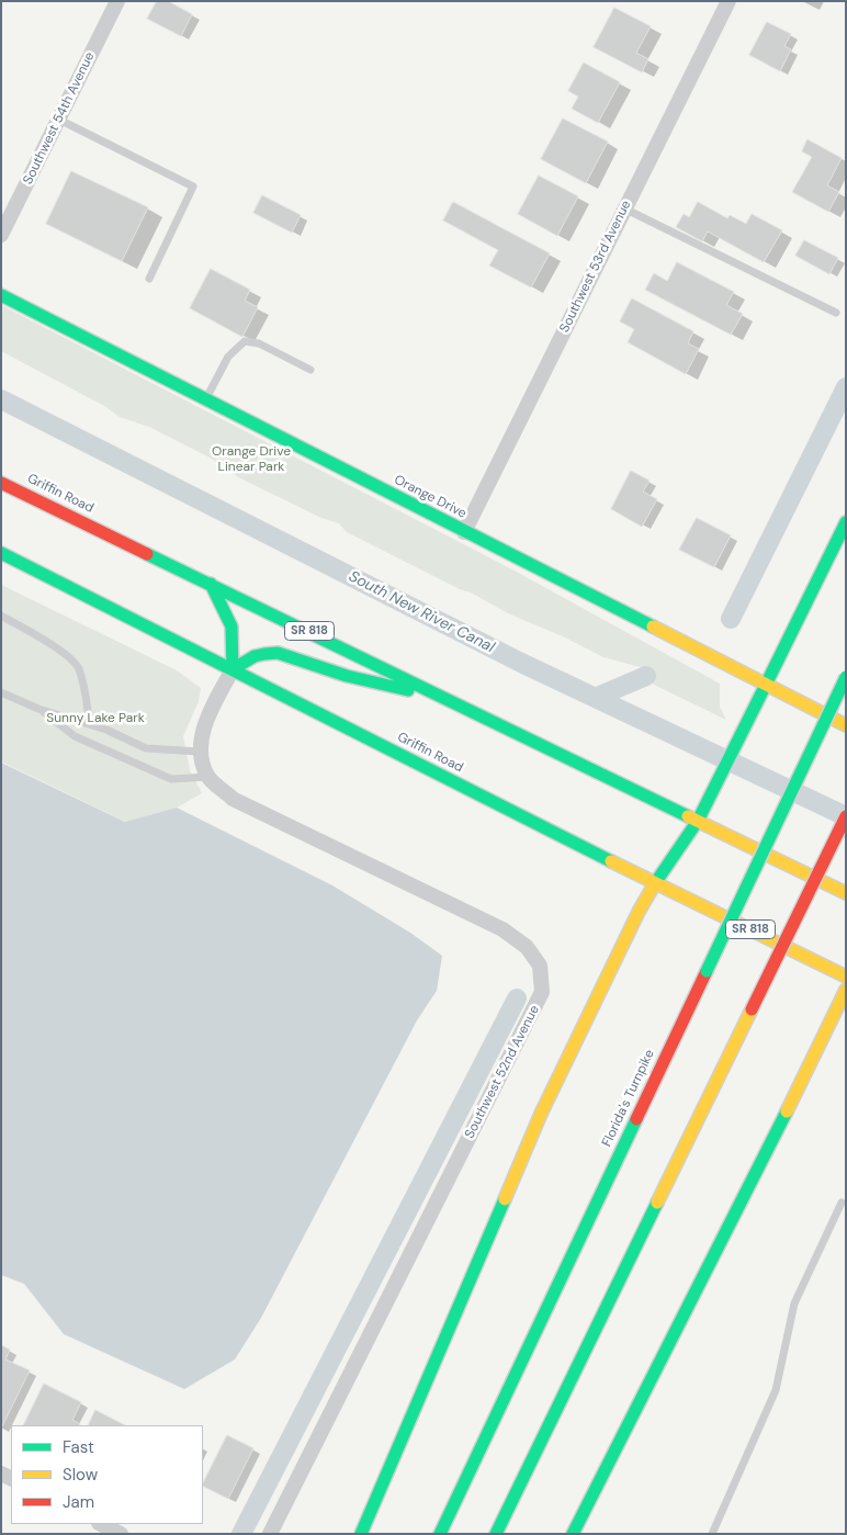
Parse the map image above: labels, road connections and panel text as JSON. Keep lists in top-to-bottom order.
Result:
{
  "streets": {
    "main road": [
      "Griffin Road",
      "Orange Drive",
      "SR 818",
      "Florida's Turnpike"
    ],
    "street": ["Southwest 54th Avenue", "Southwest 53rd Avenue", "Southwest 52nd Avenue"]
  },
  "crossings": [
    ["Southwest 53rd Avenue", "Orange Drive"]
  ],
  "water": ["South New River Canal"],
  "parks": ["Orange Drive Linear Park", "Sunny Lake Park"],
  "legend": ["Fast", "Slow", "Jam"]
}
